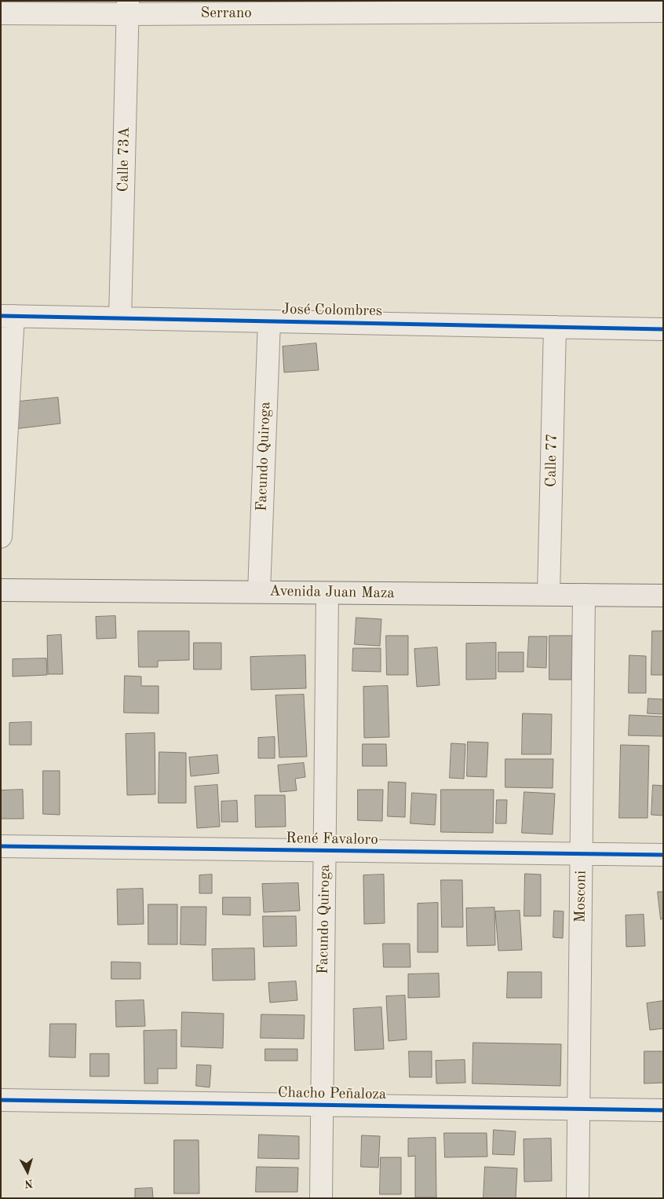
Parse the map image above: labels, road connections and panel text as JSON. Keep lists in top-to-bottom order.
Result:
{
  "streets": {
    "main road": ["Avenida Juan Maza"],
    "street": [
      "Serrano",
      "Calle 73A",
      "José Colombres",
      "Facundo Quiroga",
      "Calle 77",
      "René Favaloro",
      "Mosconi",
      "Chacho Peñaloza"
    ]
  },
  "crossings": [
    ["Serrano", "Calle 73A"],
    ["Calle 73A", "José Colombres"],
    ["José Colombres", "Facundo Quiroga"],
    ["José Colombres", "Calle 77"],
    ["Facundo Quiroga", "Avenida Juan Maza"],
    ["Facundo Quiroga", "René Favaloro"],
    ["Facundo Quiroga", "Chacho Peñaloza"],
    ["Calle 77", "Avenida Juan Maza"],
    ["Avenida Juan Maza", "Mosconi"],
    ["René Favaloro", "Mosconi"],
    ["Mosconi", "Chacho Peñaloza"]
  ],
  "north": "bottom"
}
